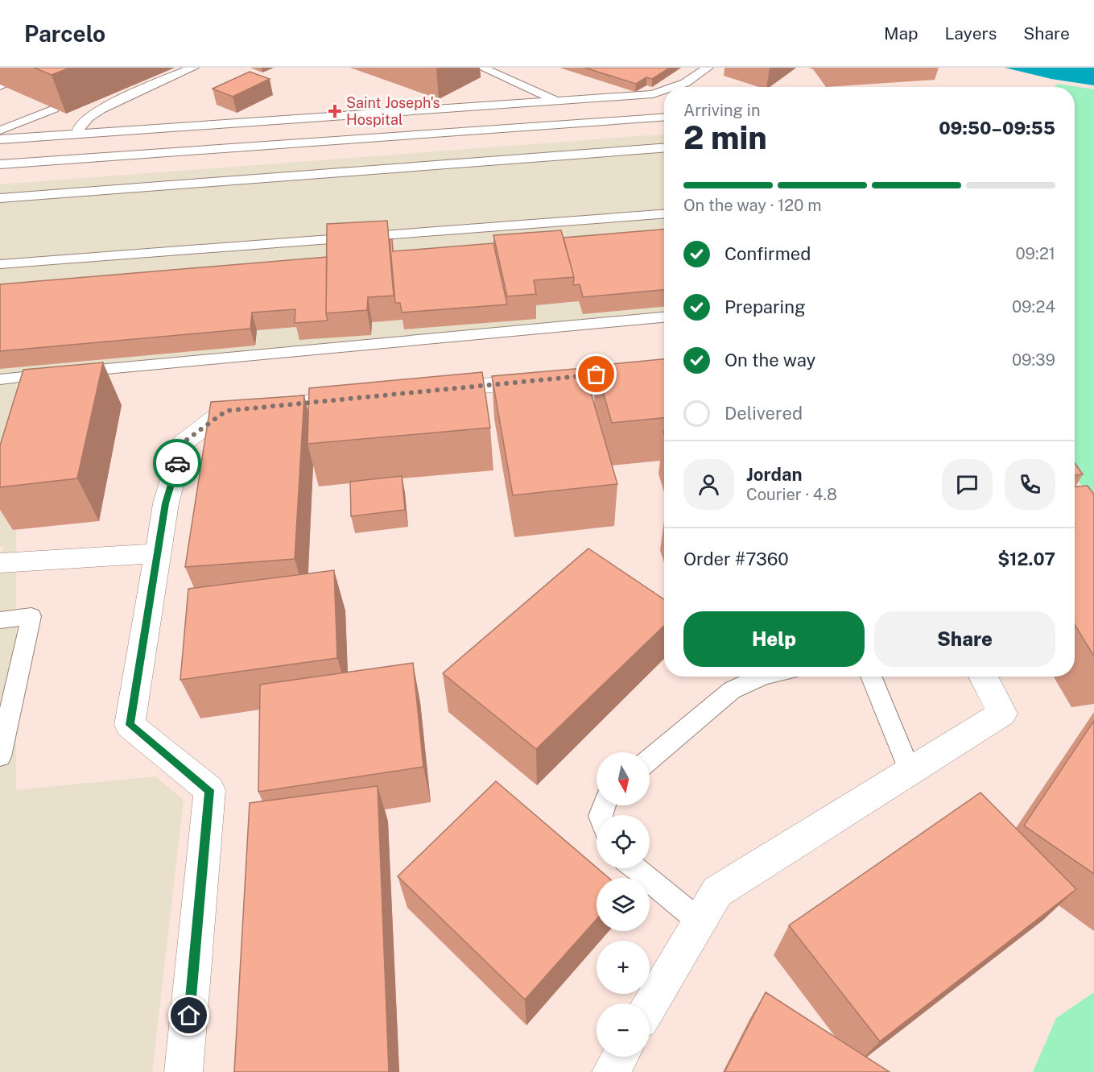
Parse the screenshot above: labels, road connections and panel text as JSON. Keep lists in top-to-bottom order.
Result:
{
  "places": {
    "health": ["Saint Joseph's Hospital"]
  },
  "north": "bottom",
  "page": {
    "header": "Parcelo",
    "nav": ["Map", "Layers", "Share"],
    "heading": ["2 min", "Arriving in", "09:50–09:55"],
    "panel": [
      "Jordan",
      "Courier · 4.8",
      "Order #7360",
      "$12.07"
    ],
    "bar": "On the way · 120 m",
    "list": [
      ["Confirmed", "09:21"],
      ["Preparing", "09:24"],
      ["On the way", "09:39"],
      "Delivered"
    ],
    "buttons": ["Help", "Share"],
    "map_buttons": ["+", "−"]
  }
}
